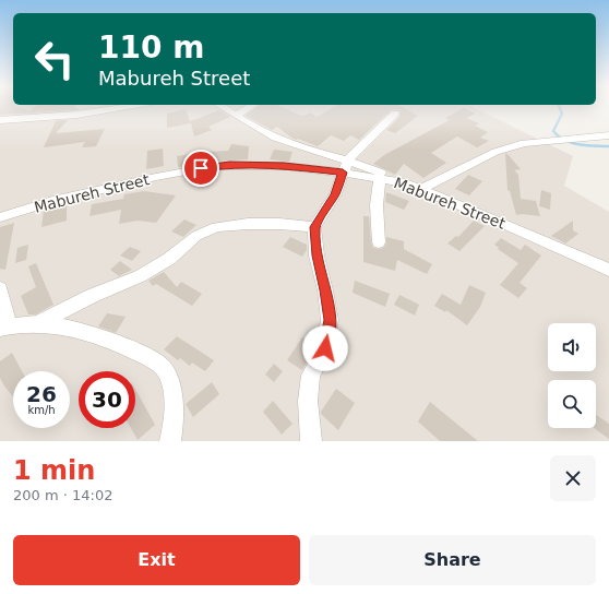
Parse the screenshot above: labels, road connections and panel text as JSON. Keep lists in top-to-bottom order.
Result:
{
  "streets": {
    "street": ["Mabureh Street"]
  },
  "page": {
    "turn": ["110 m", "Mabureh Street"],
    "speed": "26 km/h",
    "limit": "30",
    "heading": ["1 min", "200 m · 14:02"],
    "buttons": ["Exit", "Share"]
  }
}
